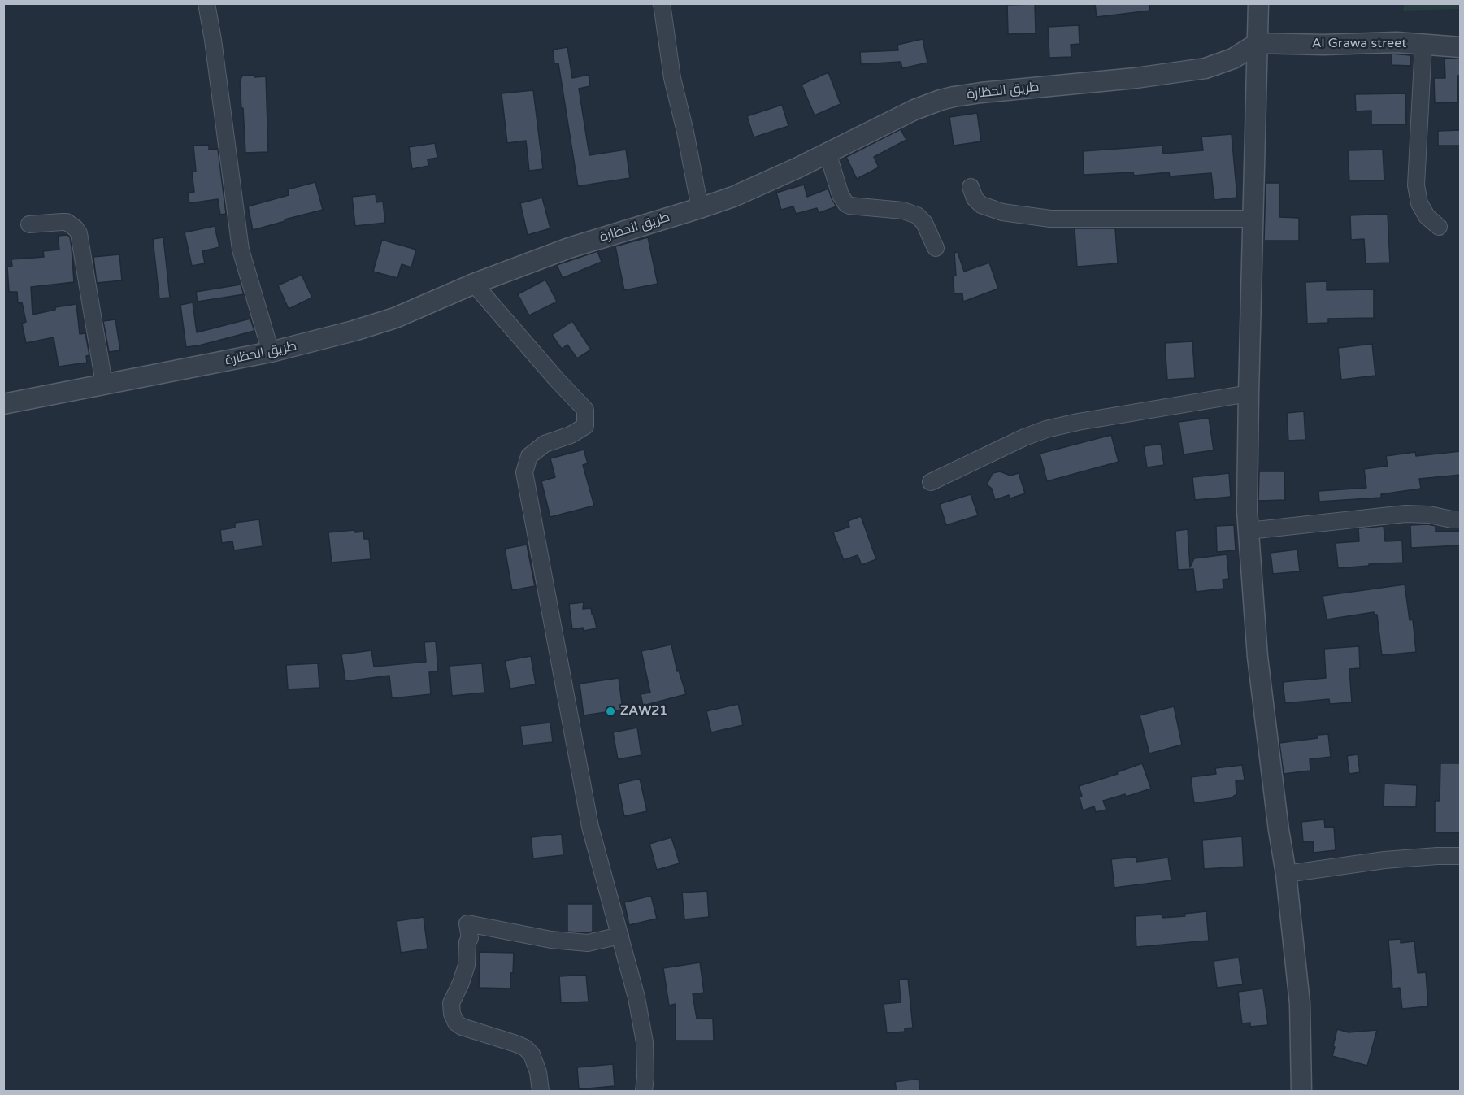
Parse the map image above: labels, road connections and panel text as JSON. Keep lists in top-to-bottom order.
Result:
{
  "streets": {
    "street": ["Al Grawa street", "طريق الحظارة"]
  },
  "crossings": [
    ["Al Grawa street", "طريق الحظارة"]
  ],
  "places": ["ZAW21"]
}
